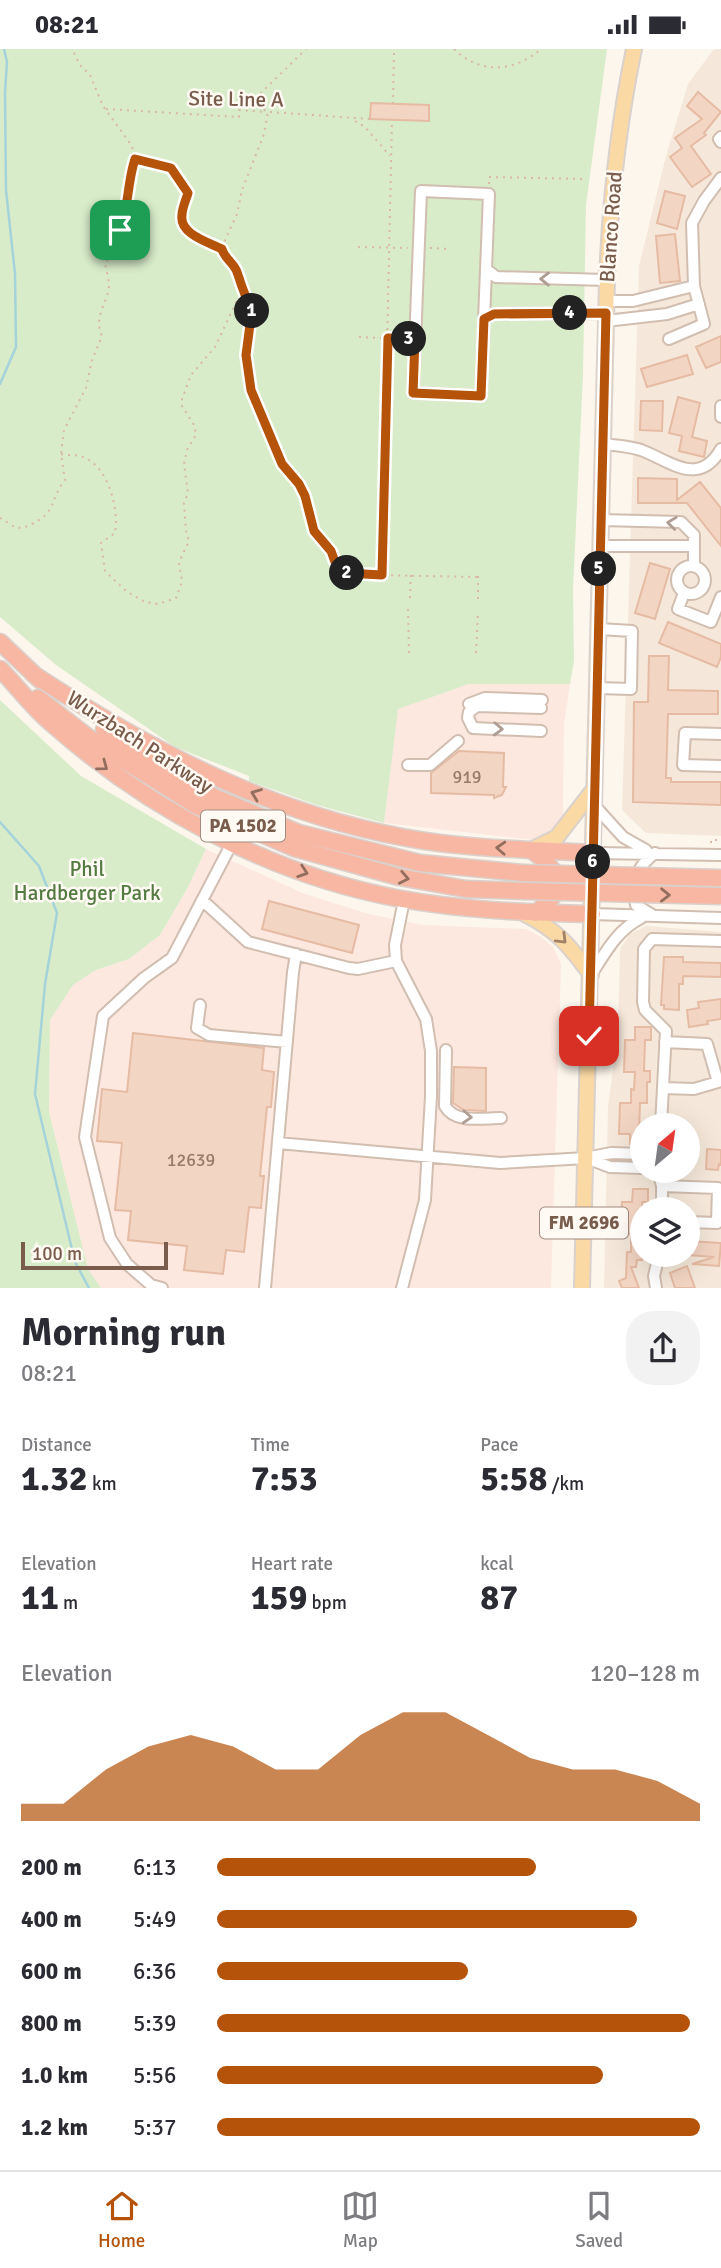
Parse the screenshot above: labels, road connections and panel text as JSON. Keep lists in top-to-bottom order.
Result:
{
  "streets": {
    "highway": ["Wurzbach Parkway", "PA 1502"],
    "main road": ["Blanco Road", "FM 2696"],
    "path": ["Site Line A"]
  },
  "parks": ["Phil Hardberger Park"],
  "house_numbers": ["919", "12639"],
  "scale_bar": "100 m",
  "north": "top right",
  "page": {
    "status": "08:21",
    "pins": [
      "1",
      "4",
      "3",
      "5",
      "2",
      "6"
    ],
    "scale": "100 m",
    "heading": ["Morning run", "08:21"],
    "stats": [
      ["Distance", "1.32 km"],
      ["Time", "7:53"],
      ["Pace", "5:58 /km"],
      ["Elevation", "11 m"],
      ["Heart rate", "159 bpm"],
      ["kcal", "87"]
    ],
    "chart": ["Elevation", "120–128 m"],
    "list": [
      {
        "name": "200 m",
        "note": "6:13"
      },
      {
        "name": "400 m",
        "note": "5:49"
      },
      {
        "name": "600 m",
        "note": "6:36"
      },
      {
        "name": "800 m",
        "note": "5:39"
      },
      {
        "name": "1.0 km",
        "note": "5:56"
      },
      {
        "name": "1.2 km",
        "note": "5:37"
      }
    ],
    "tabs": ["Home", "Map", "Saved"]
  }
}
